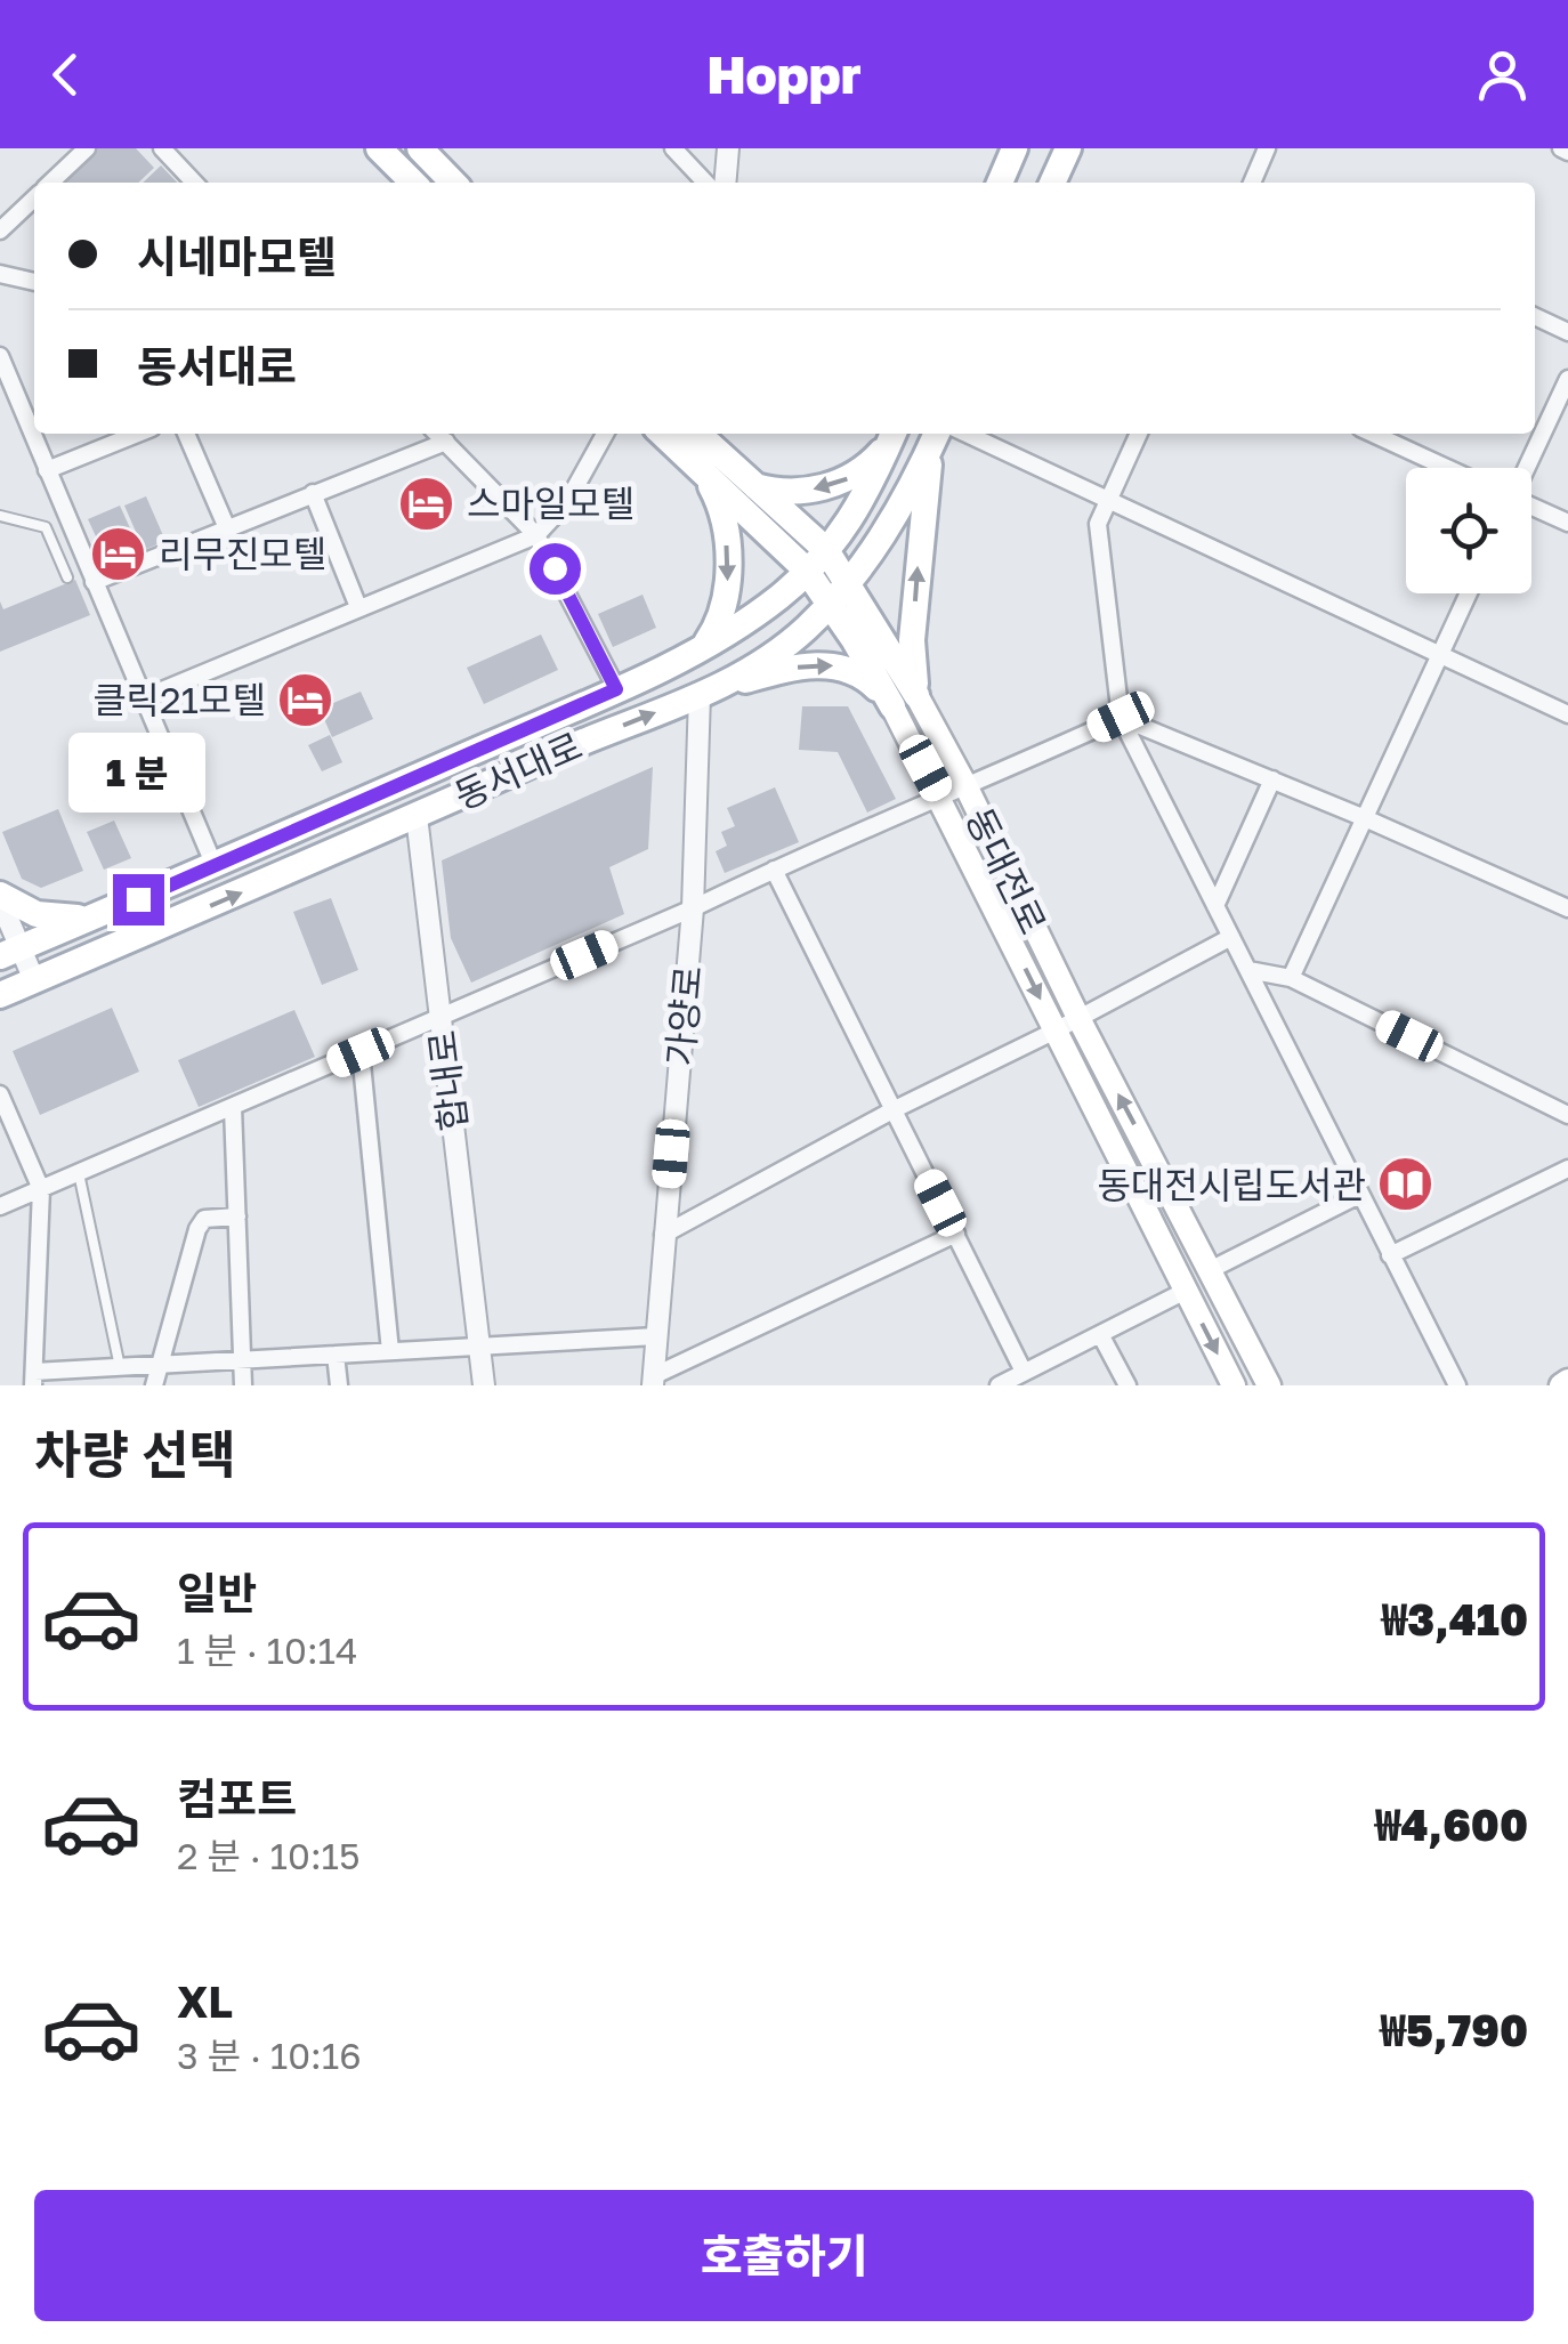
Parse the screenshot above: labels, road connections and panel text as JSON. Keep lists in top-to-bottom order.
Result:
{
  "streets": {
    "main road": ["동서대로", "동대전로"],
    "street": ["가양로", "합내로"]
  },
  "crossings": [
    ["동서대로", "동대전로"],
    ["동서대로", "가양로"],
    ["동서대로", "합내로"]
  ],
  "places": {
    "hotel": ["스마일모텔", "리무진모텔", "클릭21모텔"],
    "library": ["동대전시립도서관"]
  },
  "page": {
    "header": "Hoppr",
    "banner": ["시네마모텔", "동서대로"],
    "bubble": "1 분",
    "heading": "차량 선택",
    "list": [
      {
        "name": "일반",
        "note": "1 분 · 10:14",
        "value": "₩3,410"
      },
      {
        "name": "컴포트",
        "note": "2 분 · 10:15",
        "value": "₩4,600"
      },
      {
        "name": "XL",
        "note": "3 분 · 10:16",
        "value": "₩5,790"
      }
    ],
    "buttons": "호출하기"
  }
}
